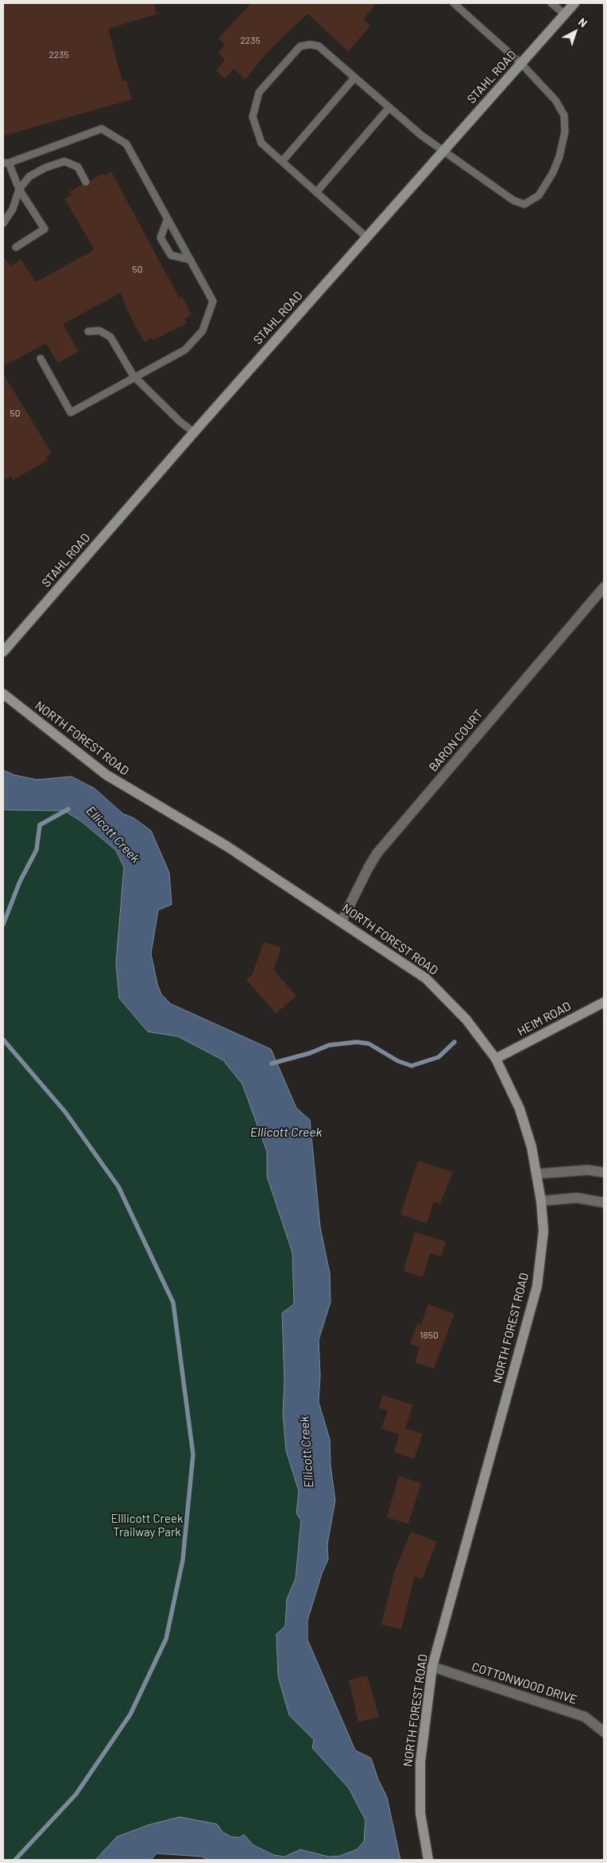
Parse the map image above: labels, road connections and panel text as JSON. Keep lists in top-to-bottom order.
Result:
{
  "streets": {
    "street": [
      "STAHL ROAD",
      "NORTH FOREST ROAD",
      "BARON COURT",
      "HEIM ROAD",
      "COTTONWOOD DRIVE"
    ]
  },
  "crossings": [
    ["NORTH FOREST ROAD", "BARON COURT"],
    ["NORTH FOREST ROAD", "HEIM ROAD"],
    ["NORTH FOREST ROAD", "COTTONWOOD DRIVE"]
  ],
  "water": ["Ellicott Creek"],
  "parks": ["Elllicott Creek Trailway Park"],
  "house_numbers": [
    "2235",
    "2235",
    "50",
    "50",
    "1850"
  ],
  "north": "top right"
}
